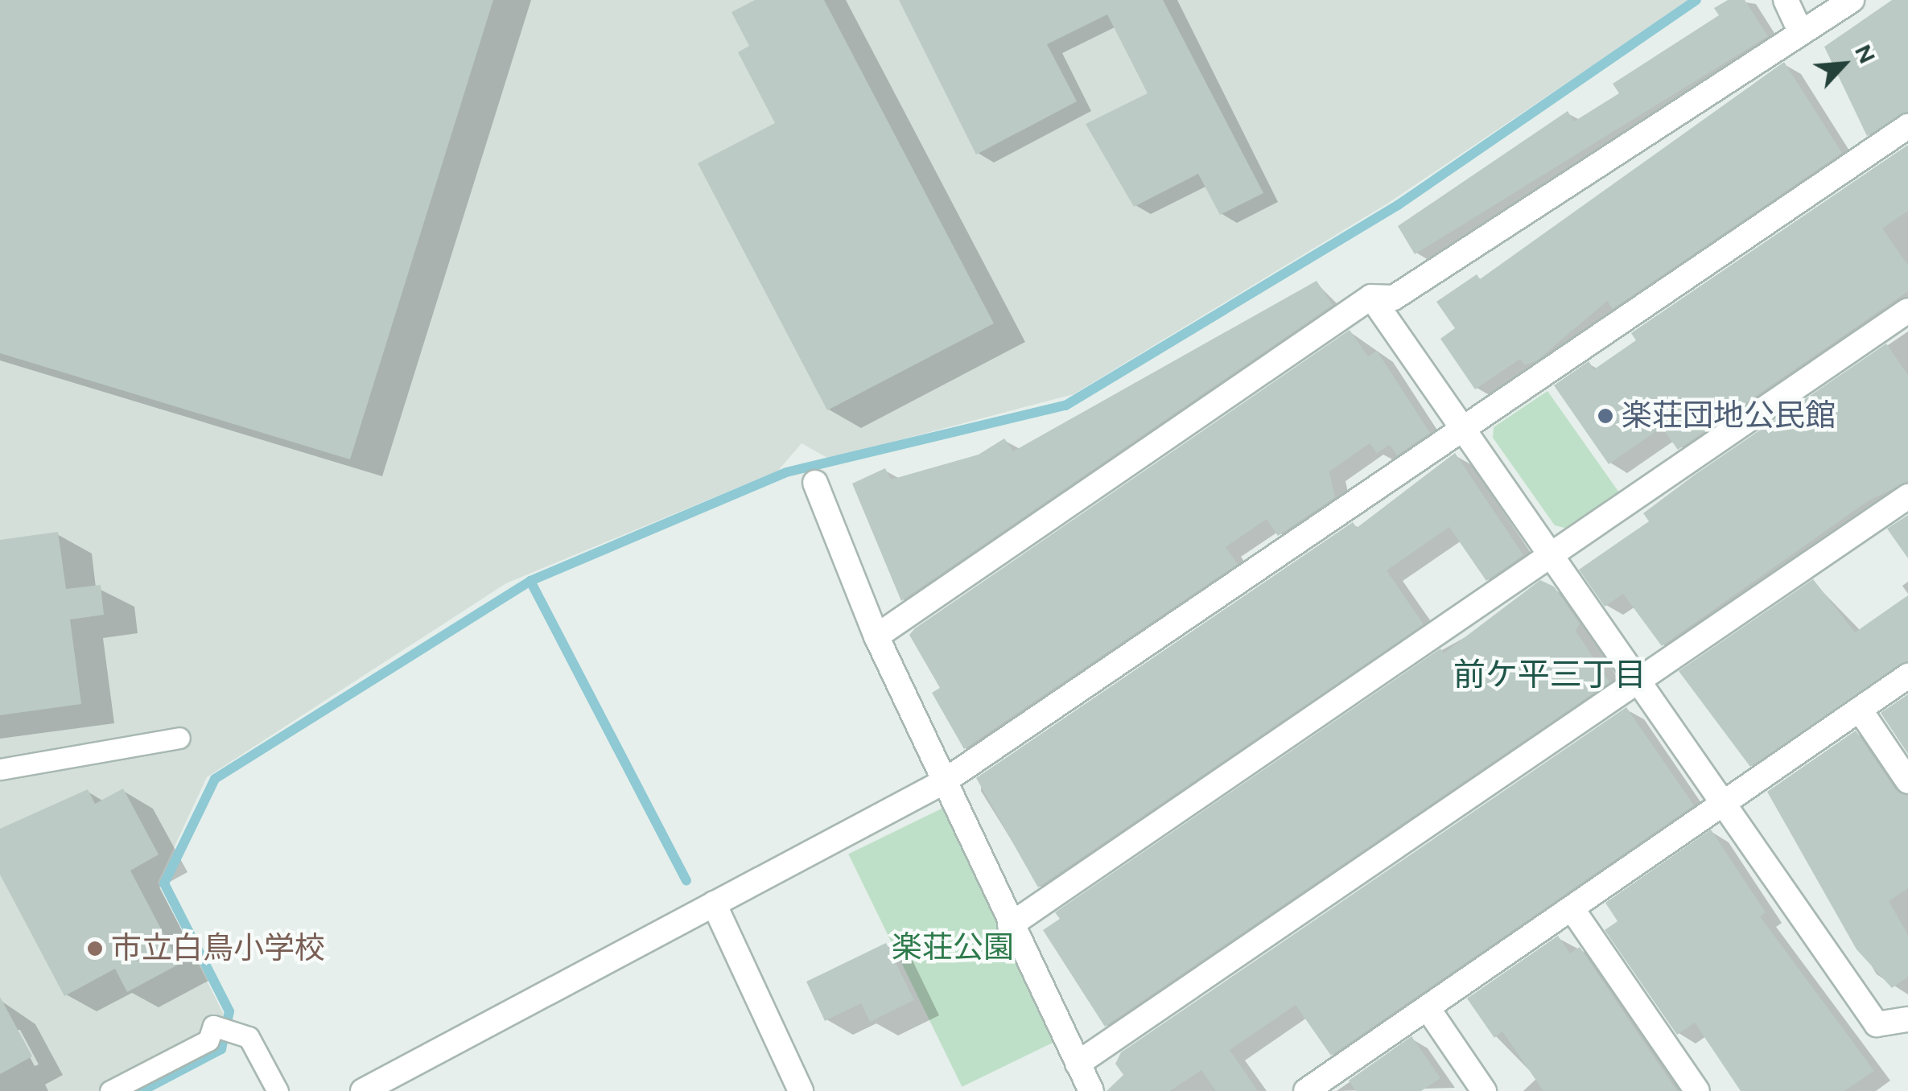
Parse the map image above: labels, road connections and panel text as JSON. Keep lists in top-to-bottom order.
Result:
{
  "districts": ["前ケ平三丁目"],
  "parks": ["楽荘公園"],
  "places": ["楽荘団地公民館", "市立白鳥小学校"],
  "north": "top right"
}
